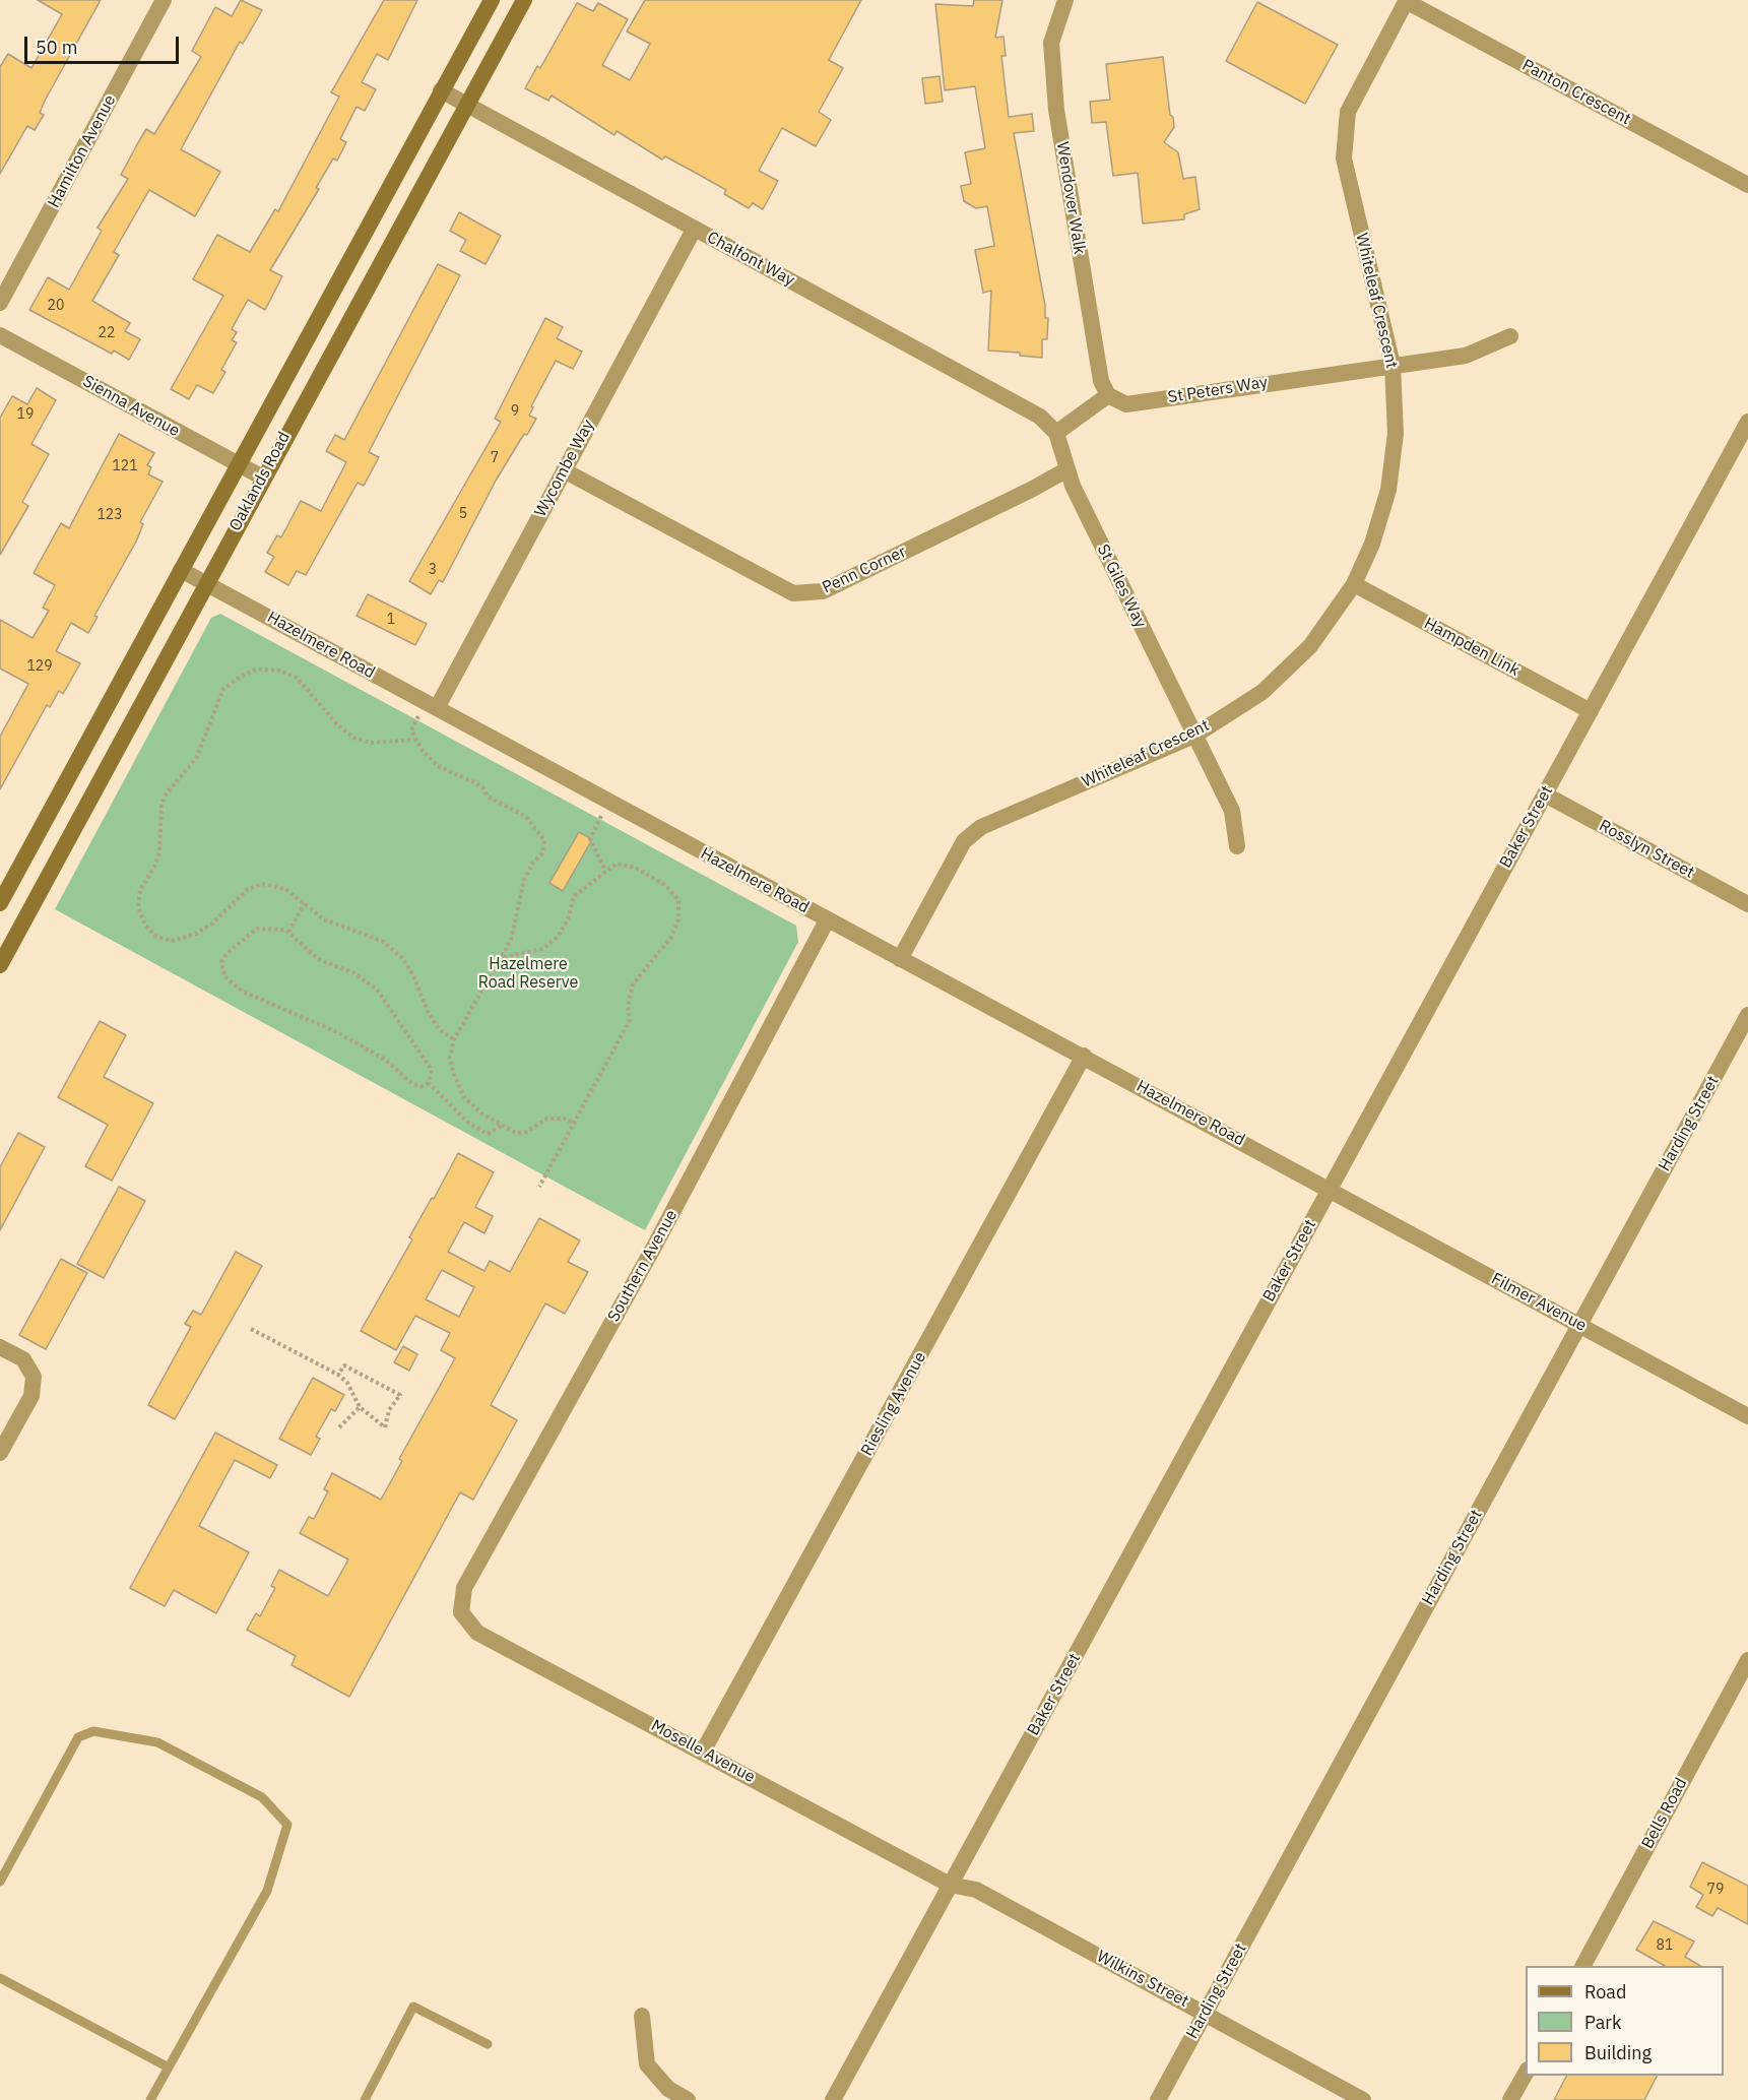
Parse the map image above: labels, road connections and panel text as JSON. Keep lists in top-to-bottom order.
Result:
{
  "streets": {
    "main road": ["Oaklands Road"],
    "street": [
      "Panton Crescent",
      "Hamilton Avenue",
      "Wendover Walk",
      "Chalfont Way",
      "Whiteleaf Crescent",
      "St Peters Way",
      "Sienna Avenue",
      "Wycombe Way",
      "Penn Corner",
      "St Giles Way",
      "Hazelmere Road",
      "Hampden Link",
      "Baker Street",
      "Rosslyn Street",
      "Harding Street",
      "Southern Avenue",
      "Filmer Avenue",
      "Riesling Avenue",
      "Moselle Avenue",
      "Bells Road",
      "Wilkins Street"
    ]
  },
  "crossings": [
    ["Panton Crescent", "Whiteleaf Crescent"],
    ["Wendover Walk", "St Peters Way"],
    ["Chalfont Way", "Wycombe Way"],
    ["Chalfont Way", "Oaklands Road"],
    ["Chalfont Way", "St Giles Way"],
    ["Whiteleaf Crescent", "St Peters Way"],
    ["Whiteleaf Crescent", "St Giles Way"],
    ["Whiteleaf Crescent", "Hazelmere Road"],
    ["Whiteleaf Crescent", "Hampden Link"],
    ["Sienna Avenue", "Oaklands Road"],
    ["Wycombe Way", "Penn Corner"],
    ["Wycombe Way", "Hazelmere Road"],
    ["Oaklands Road", "Hazelmere Road"],
    ["Penn Corner", "St Giles Way"],
    ["Hazelmere Road", "Baker Street"],
    ["Hazelmere Road", "Southern Avenue"],
    ["Hazelmere Road", "Filmer Avenue"],
    ["Hazelmere Road", "Riesling Avenue"],
    ["Hampden Link", "Baker Street"],
    ["Baker Street", "Rosslyn Street"],
    ["Baker Street", "Filmer Avenue"],
    ["Baker Street", "Moselle Avenue"],
    ["Baker Street", "Wilkins Street"],
    ["Harding Street", "Filmer Avenue"],
    ["Harding Street", "Wilkins Street"],
    ["Southern Avenue", "Moselle Avenue"],
    ["Riesling Avenue", "Moselle Avenue"],
    ["Moselle Avenue", "Wilkins Street"]
  ],
  "parks": ["Hazelmere Road Reserve"],
  "house_numbers": [
    "20",
    "22",
    "9",
    "19",
    "7",
    "121",
    "5",
    "123",
    "3",
    "1",
    "129",
    "79",
    "81"
  ],
  "legend": ["Road", "Park", "Building"],
  "scale_bar": "50 m"
}
